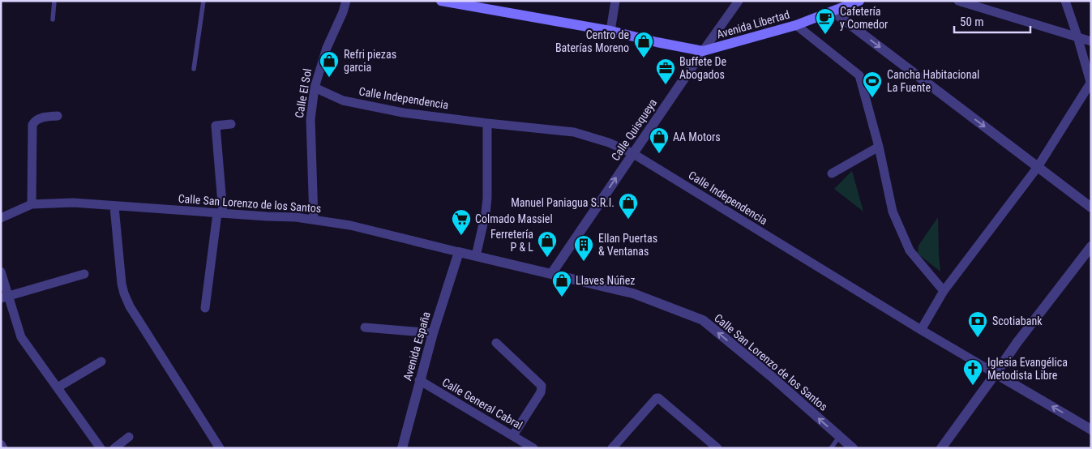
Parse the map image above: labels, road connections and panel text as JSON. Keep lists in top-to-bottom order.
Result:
{
  "streets": {
    "main road": ["Avenida Libertad"],
    "street": [
      "Calle El Sol",
      "Calle Independencia",
      "Calle Quisqueya",
      "Calle San Lorenzo de los Santos",
      "Avenida España",
      "Calle General Cabral"
    ]
  },
  "crossings": [
    ["Avenida Libertad", "Calle Quisqueya"],
    ["Calle El Sol", "Calle Independencia"],
    ["Calle El Sol", "Calle San Lorenzo de los Santos"],
    ["Calle Independencia", "Calle Quisqueya"],
    ["Calle Quisqueya", "Calle San Lorenzo de los Santos"],
    ["Calle San Lorenzo de los Santos", "Avenida España"],
    ["Avenida España", "Calle General Cabral"]
  ],
  "one_way": ["Calle Quisqueya", "Calle San Lorenzo de los Santos"],
  "places": {
    "cafe": ["Cafetería y Comedor"],
    "shop": [
      "Centro de Baterías Moreno",
      "Refri piezas garcia",
      "AA Motors",
      "Manuel Paniagua S.R.I.",
      "Ferretería P & L",
      "Llaves Núñez"
    ],
    "office": ["Buffete De Abogados"],
    "sports": ["Cancha Habitacional La Fuente"],
    "supermarket": ["Colmado Massiel"],
    "building": ["Ellan Puertas & Ventanas"],
    "bank": ["Scotiabank"],
    "church": ["Iglesia Evangélica Metodista Libre"]
  },
  "scale_bar": "50 m"
}
